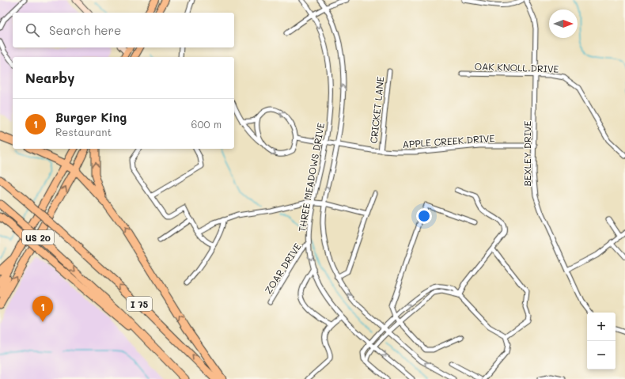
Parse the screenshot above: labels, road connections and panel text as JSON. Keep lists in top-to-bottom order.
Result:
{
  "streets": {
    "highway": ["US 20", "I 75"],
    "street": [
      "OAK KNOLL DRIVE",
      "CRICKET LANE",
      "APPLE CREEK DRIVE",
      "BEXLEY DRIVE",
      "THREE MEADOWS DRIVE",
      "ZOAR DRIVE"
    ]
  },
  "crossings": [
    ["OAK KNOLL DRIVE", "BEXLEY DRIVE"],
    ["CRICKET LANE", "APPLE CREEK DRIVE"],
    ["APPLE CREEK DRIVE", "BEXLEY DRIVE"],
    ["APPLE CREEK DRIVE", "THREE MEADOWS DRIVE"],
    ["THREE MEADOWS DRIVE", "ZOAR DRIVE"]
  ],
  "north": "right",
  "page": {
    "search": "Search here",
    "heading": "Nearby",
    "list": [
      {
        "mark": "1",
        "name": "Burger King",
        "note": "Restaurant",
        "value": "600 m"
      }
    ],
    "pins": "1",
    "map_buttons": ["+", "−"]
  }
}
